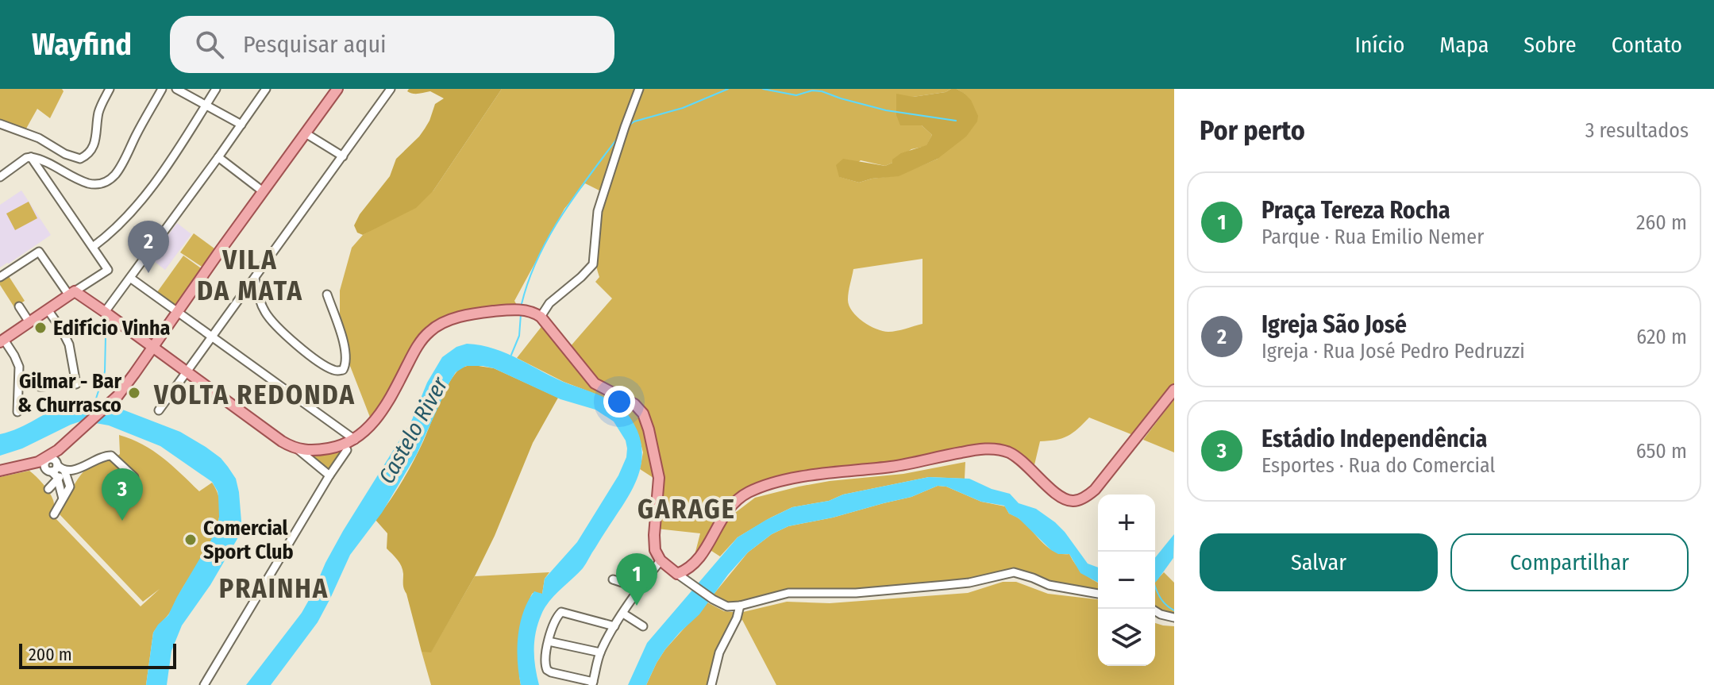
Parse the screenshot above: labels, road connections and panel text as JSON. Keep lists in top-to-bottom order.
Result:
{
  "districts": [
    "VILA DA MATA",
    "VOLTA REDONDA",
    "GARAGE",
    "PRAINHA"
  ],
  "water": ["Castelo River"],
  "places": ["Edifício Vinha", "Gilmar - Bar & Churrasco", "Comercial Sport Club"],
  "scale_bar": "200 m",
  "page": {
    "header": "Wayfind",
    "search": "Pesquisar aqui",
    "nav": [
      "Início",
      "Mapa",
      "Sobre",
      "Contato"
    ],
    "heading": ["Por perto", "3 resultados"],
    "list": [
      {
        "mark": "1",
        "name": "Praça Tereza Rocha",
        "note": "Parque · Rua Emilio Nemer",
        "value": "260 m"
      },
      {
        "mark": "2",
        "name": "Igreja São José",
        "note": "Igreja · Rua José Pedro Pedruzzi",
        "value": "620 m"
      },
      {
        "mark": "3",
        "name": "Estádio Independência",
        "note": "Esportes · Rua do Comercial",
        "value": "650 m"
      }
    ],
    "pins": ["2", "3", "1"],
    "map_buttons": ["+", "−"],
    "buttons": ["Salvar", "Compartilhar"],
    "scale": "200 m"
  }
}
